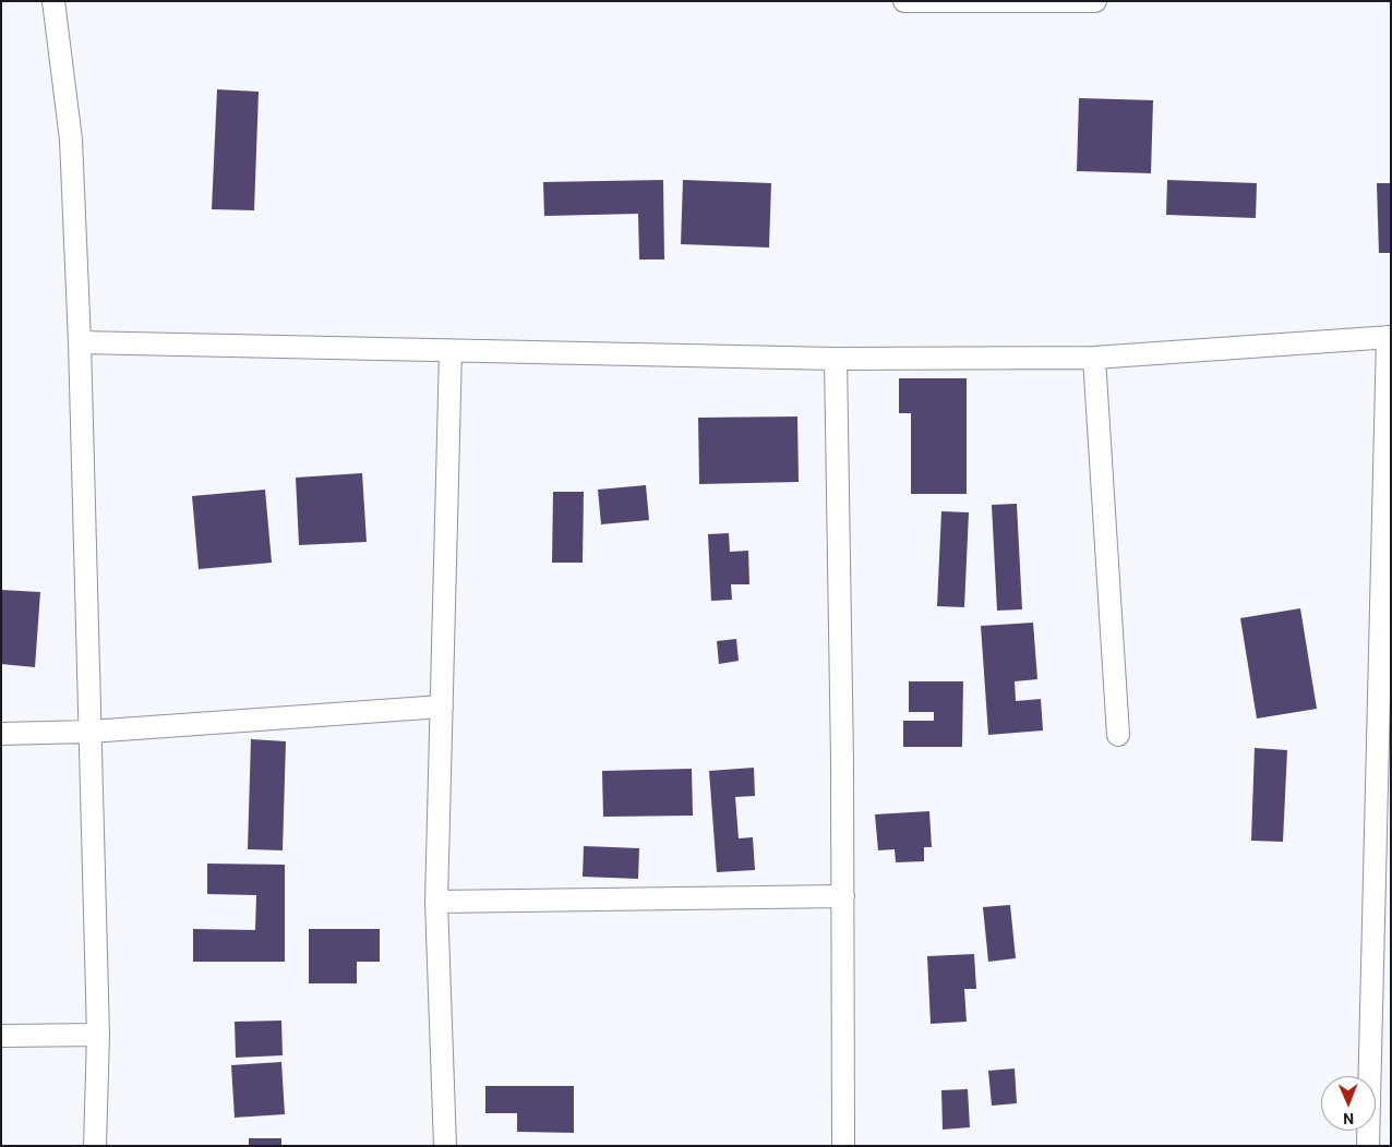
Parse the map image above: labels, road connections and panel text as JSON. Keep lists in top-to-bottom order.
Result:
{
  "north": "bottom"
}
